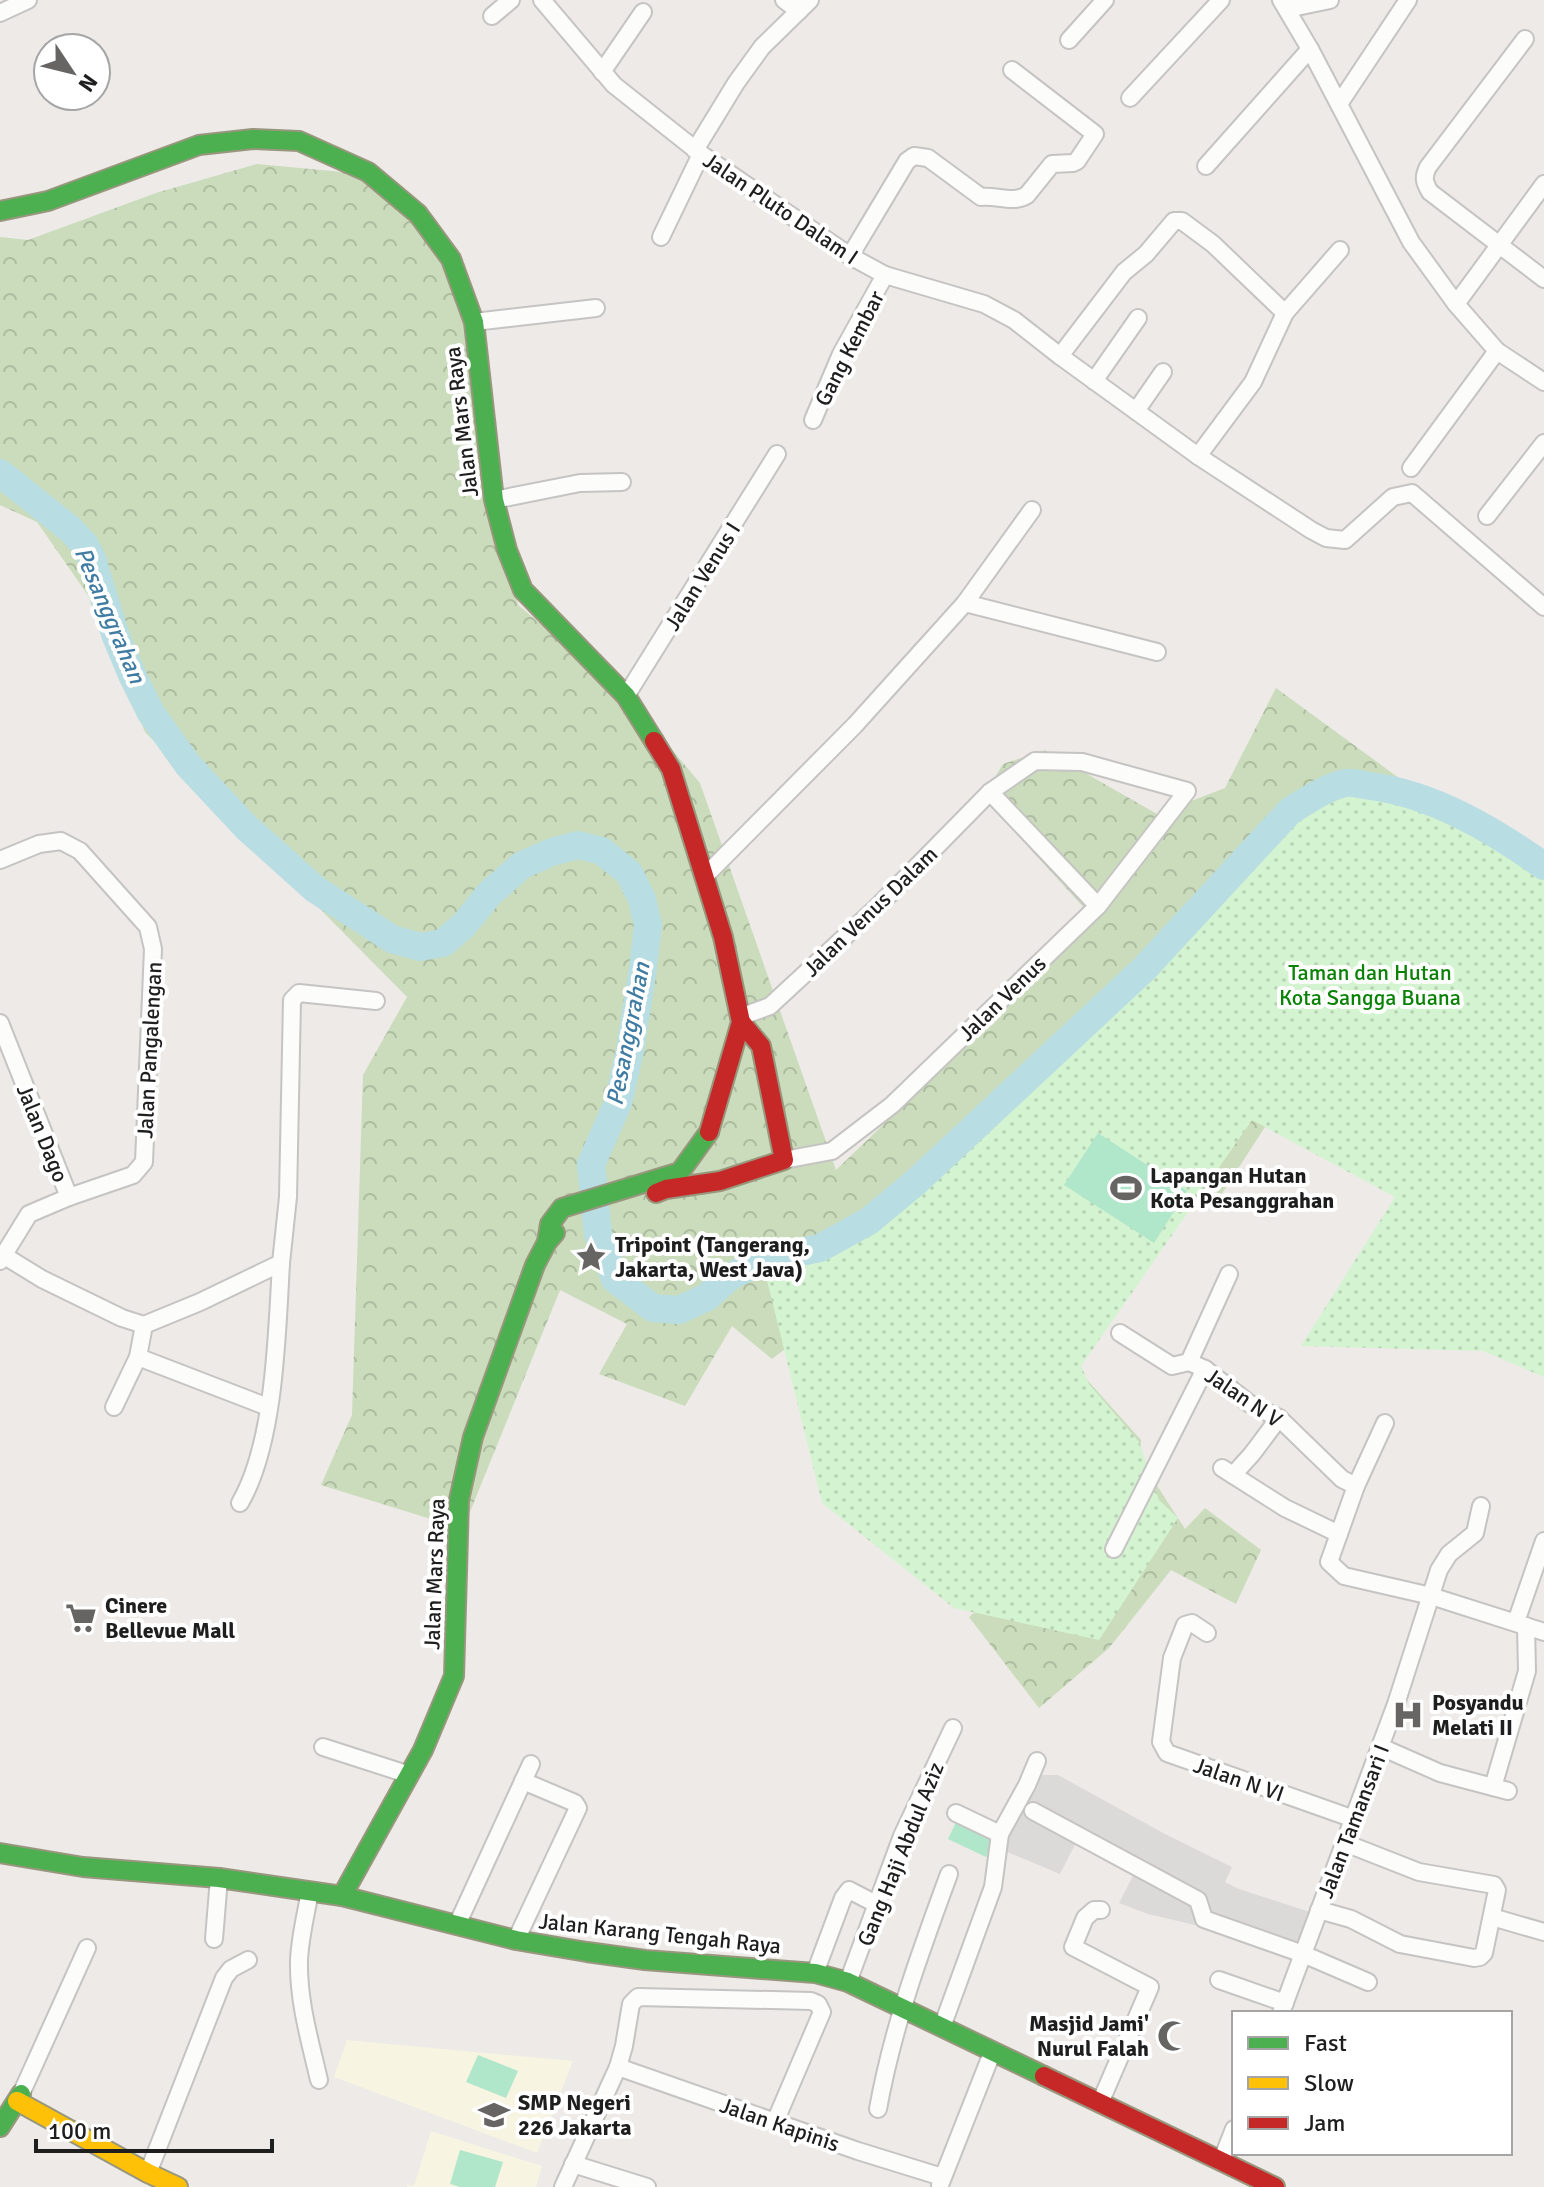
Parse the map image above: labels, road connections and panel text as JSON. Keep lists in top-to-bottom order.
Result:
{
  "streets": {
    "street": [
      "Jalan Pluto Dalam I",
      "Gang Kembar",
      "Jalan Mars Raya",
      "Jalan Venus I",
      "Jalan Venus Dalam",
      "Jalan Venus",
      "Jalan Pangalengan",
      "Jalan Dago",
      "Jalan N V",
      "Jalan N VI",
      "Jalan Tamansari I",
      "Gang Haji Abdul Aziz",
      "Jalan Karang Tengah Raya",
      "Jalan Kapinis"
    ]
  },
  "crossings": [
    ["Jalan Pluto Dalam I", "Gang Kembar"],
    ["Jalan Mars Raya", "Jalan Venus I"],
    ["Jalan Mars Raya", "Jalan Venus Dalam"],
    ["Jalan Mars Raya", "Jalan Venus"],
    ["Jalan Mars Raya", "Jalan Karang Tengah Raya"],
    ["Jalan Venus Dalam", "Jalan Venus"],
    ["Jalan Pangalengan", "Jalan Dago"],
    ["Jalan N VI", "Jalan Tamansari I"],
    ["Gang Haji Abdul Aziz", "Jalan Karang Tengah Raya"]
  ],
  "water": ["Pesanggrahan"],
  "parks": ["Taman dan Hutan Kota Sangga Buana"],
  "places": {
    "sports": ["Lapangan Hutan Kota Pesanggrahan"],
    "place": ["Tripoint (Tangerang, Jakarta, West Java)"],
    "supermarket": ["Cinere Bellevue Mall"],
    "hospital": ["Posyandu Melati II"],
    "mosque": ["Masjid Jami' Nurul Falah"],
    "school or university": ["SMP Negeri 226 Jakarta"]
  },
  "legend": ["Fast", "Slow", "Jam"],
  "scale_bar": "100 m",
  "north": "bottom right"
}
